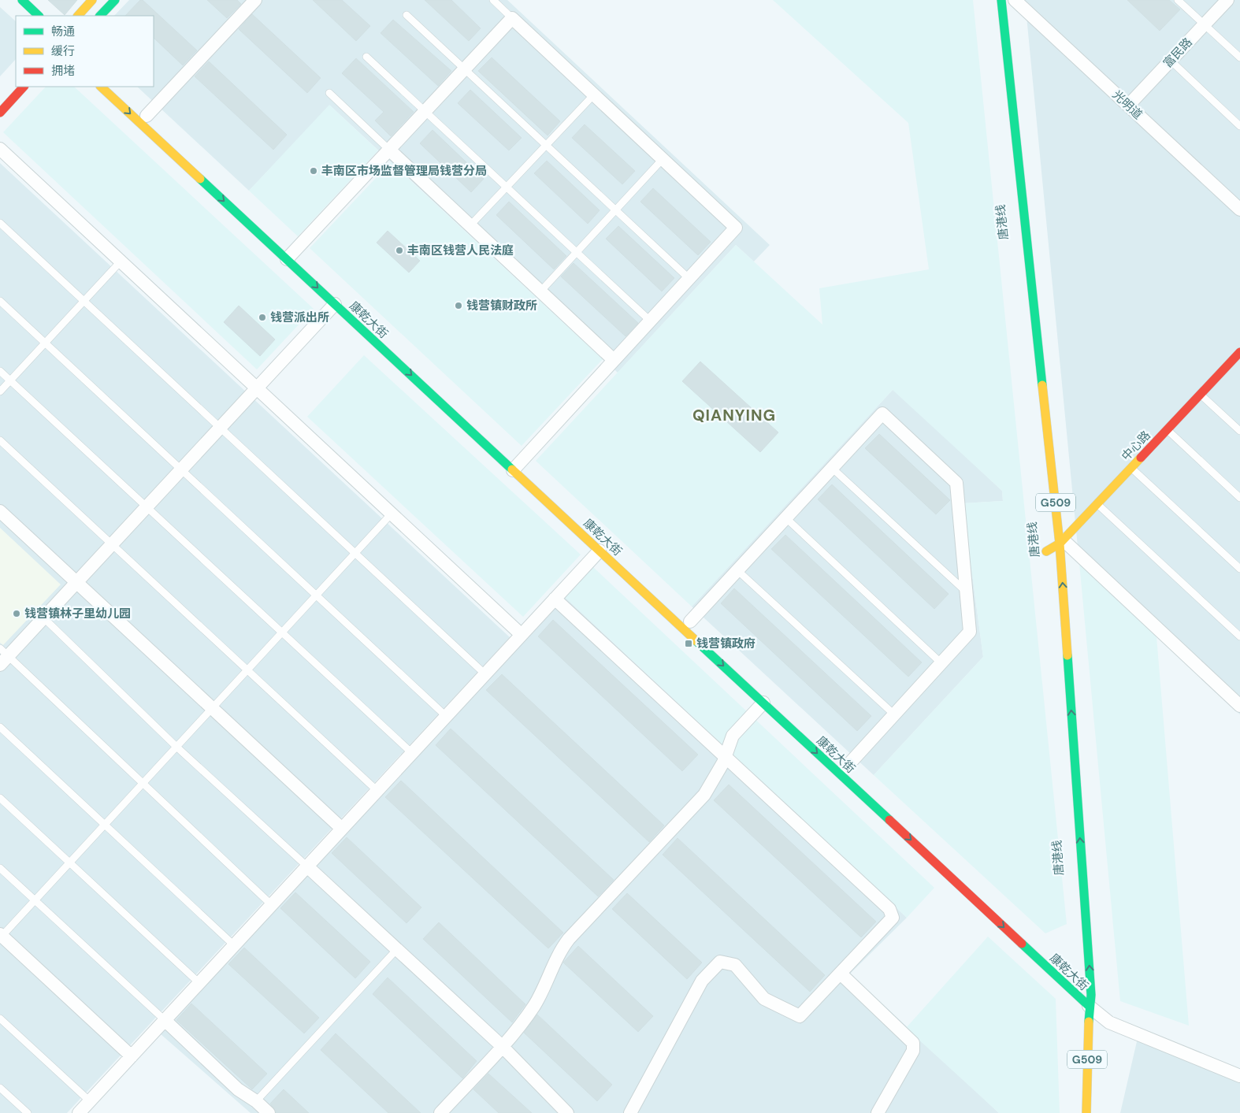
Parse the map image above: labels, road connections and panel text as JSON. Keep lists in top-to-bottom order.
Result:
{
  "streets": {
    "main road": [
      "唐港线",
      "康乾大街",
      "中心路",
      "G509"
    ],
    "street": ["富民路", "光明道"]
  },
  "crossings": [
    ["富民路", "光明道"],
    ["唐港线", "康乾大街"],
    ["唐港线", "中心路"]
  ],
  "one_way": ["唐港线", "康乾大街"],
  "districts": ["QIANYING"],
  "places": {
    "other": [
      "丰南区市场监督管理局钱营分局",
      "丰南区钱营人民法庭",
      "钱营镇财政所",
      "钱营派出所",
      "钱营镇林子里幼儿园"
    ],
    "transit": ["钱营镇政府"]
  },
  "legend": ["畅通", "缓行", "拥堵"]
}
